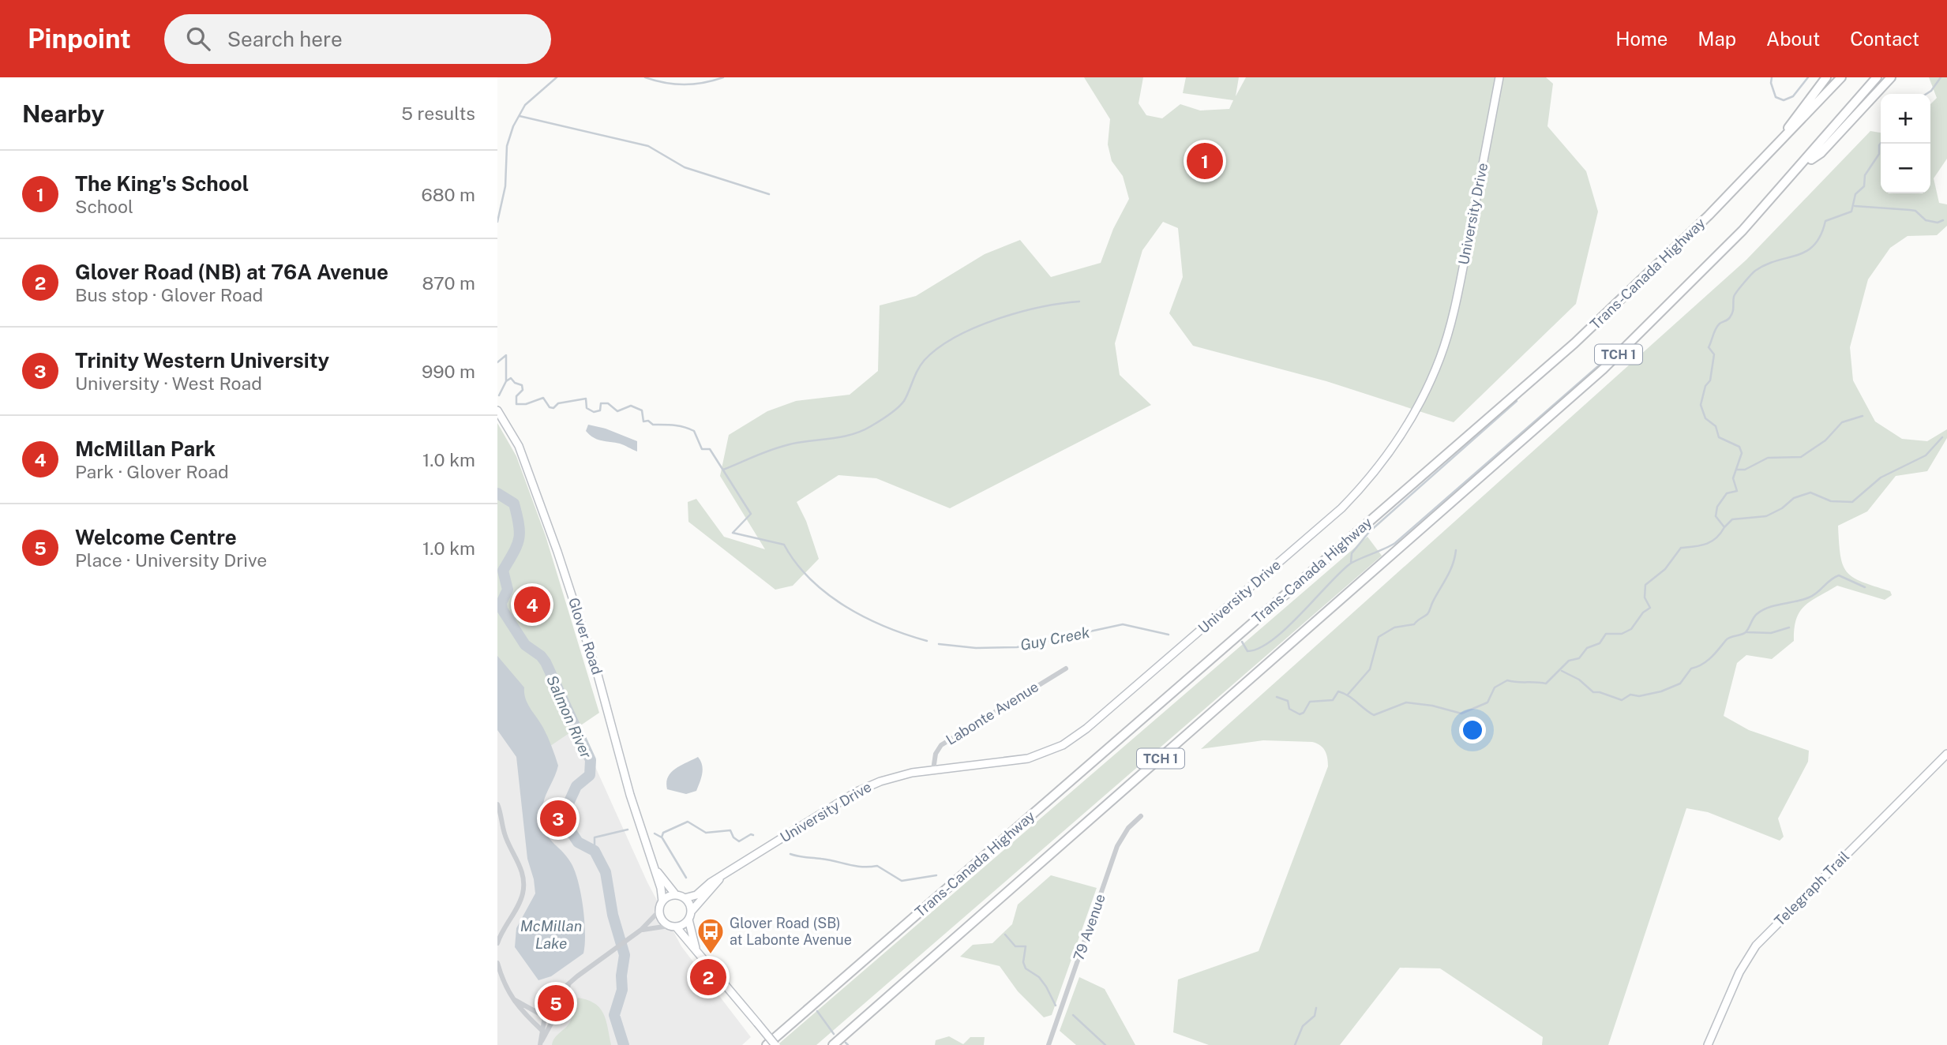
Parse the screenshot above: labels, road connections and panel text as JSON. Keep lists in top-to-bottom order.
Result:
{
  "streets": {
    "highway": ["Trans-Canada Highway", "TCH 1"],
    "street": [
      "University Drive",
      "Glover Road",
      "Labonte Avenue",
      "Telegraph Trail",
      "79 Avenue"
    ]
  },
  "crossings": [
    ["University Drive", "Glover Road"],
    ["University Drive", "Labonte Avenue"]
  ],
  "water": ["Guy Creek", "Salmon River", "McMillan Lake"],
  "places": {
    "bus stop": ["Glover Road (SB) at Labonte Avenue"]
  },
  "page": {
    "header": "Pinpoint",
    "search": "Search here",
    "nav": [
      "Home",
      "Map",
      "About",
      "Contact"
    ],
    "heading": ["Nearby", "5 results"],
    "map_buttons": ["+", "−"],
    "pins": [
      "1",
      "4",
      "3",
      "2",
      "5"
    ],
    "list": [
      {
        "mark": "1",
        "name": "The King's School",
        "note": "School",
        "value": "680 m"
      },
      {
        "mark": "2",
        "name": "Glover Road (NB) at 76A Avenue",
        "note": "Bus stop · Glover Road",
        "value": "870 m"
      },
      {
        "mark": "3",
        "name": "Trinity Western University",
        "note": "University · West Road",
        "value": "990 m"
      },
      {
        "mark": "4",
        "name": "McMillan Park",
        "note": "Park · Glover Road",
        "value": "1.0 km"
      },
      {
        "mark": "5",
        "name": "Welcome Centre",
        "note": "Place · University Drive",
        "value": "1.0 km"
      }
    ]
  }
}
